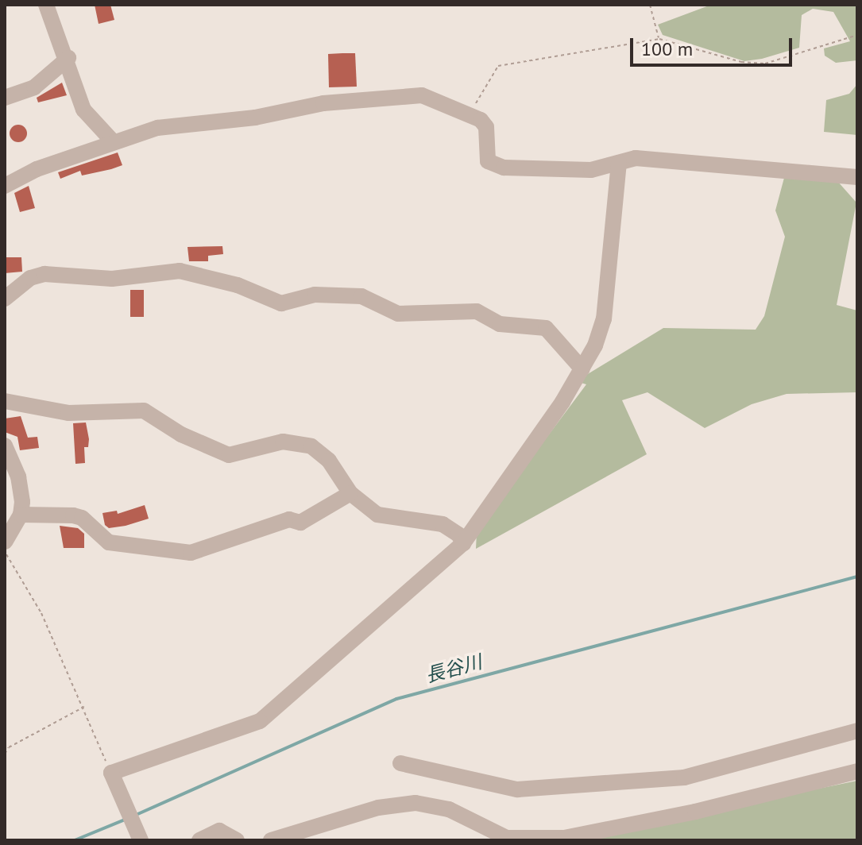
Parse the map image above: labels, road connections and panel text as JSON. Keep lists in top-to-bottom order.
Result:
{
  "water": ["長谷川"],
  "scale_bar": "100 m"
}
